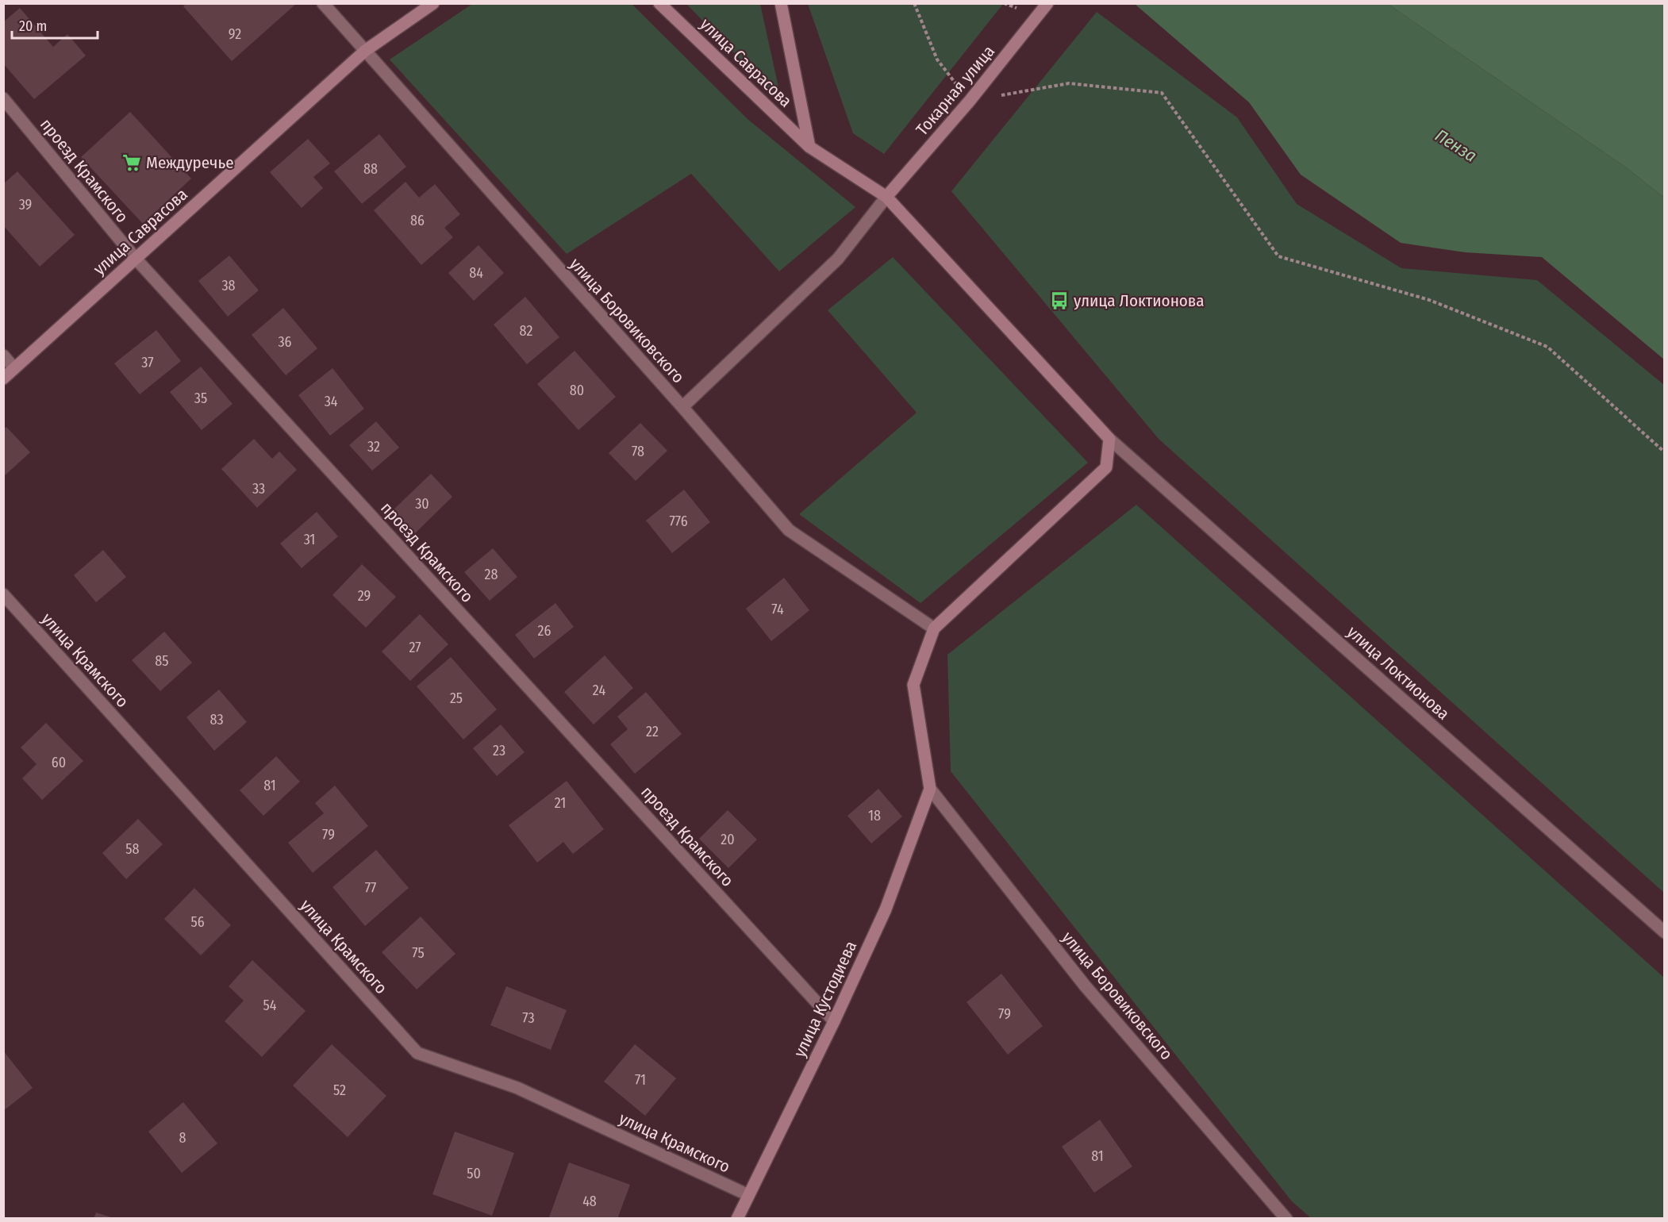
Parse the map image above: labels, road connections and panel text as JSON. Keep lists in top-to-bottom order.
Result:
{
  "streets": {
    "street": [
      "улица Саврасова",
      "Токарная улица",
      "проезд Крамского",
      "улица Боровиковского",
      "улица Крамского",
      "улица Локтионова",
      "улица Кустодиева"
    ]
  },
  "crossings": [
    ["улица Саврасова", "Токарная улица"],
    ["улица Саврасова", "проезд Крамского"],
    ["улица Саврасова", "улица Боровиковского"],
    ["улица Саврасова", "улица Локтионова"],
    ["проезд Крамского", "улица Кустодиева"],
    ["улица Боровиковского", "улица Кустодиева"],
    ["улица Крамского", "улица Кустодиева"]
  ],
  "water": ["Пенза"],
  "places": {
    "supermarket": ["Междуречье"],
    "bus stop": ["улица Локтионова"]
  },
  "house_numbers": [
    "92",
    "88",
    "39",
    "86",
    "84",
    "38",
    "82",
    "36",
    "37",
    "80",
    "35",
    "34",
    "32",
    "78",
    "33",
    "30",
    "776",
    "31",
    "28",
    "29",
    "74",
    "26",
    "27",
    "85",
    "24",
    "25",
    "83",
    "22",
    "23",
    "60",
    "81",
    "21",
    "18",
    "79",
    "20",
    "58",
    "77",
    "56",
    "75",
    "54",
    "79",
    "73",
    "71",
    "52",
    "8",
    "81",
    "50",
    "48"
  ],
  "scale_bar": "20 m"
}
